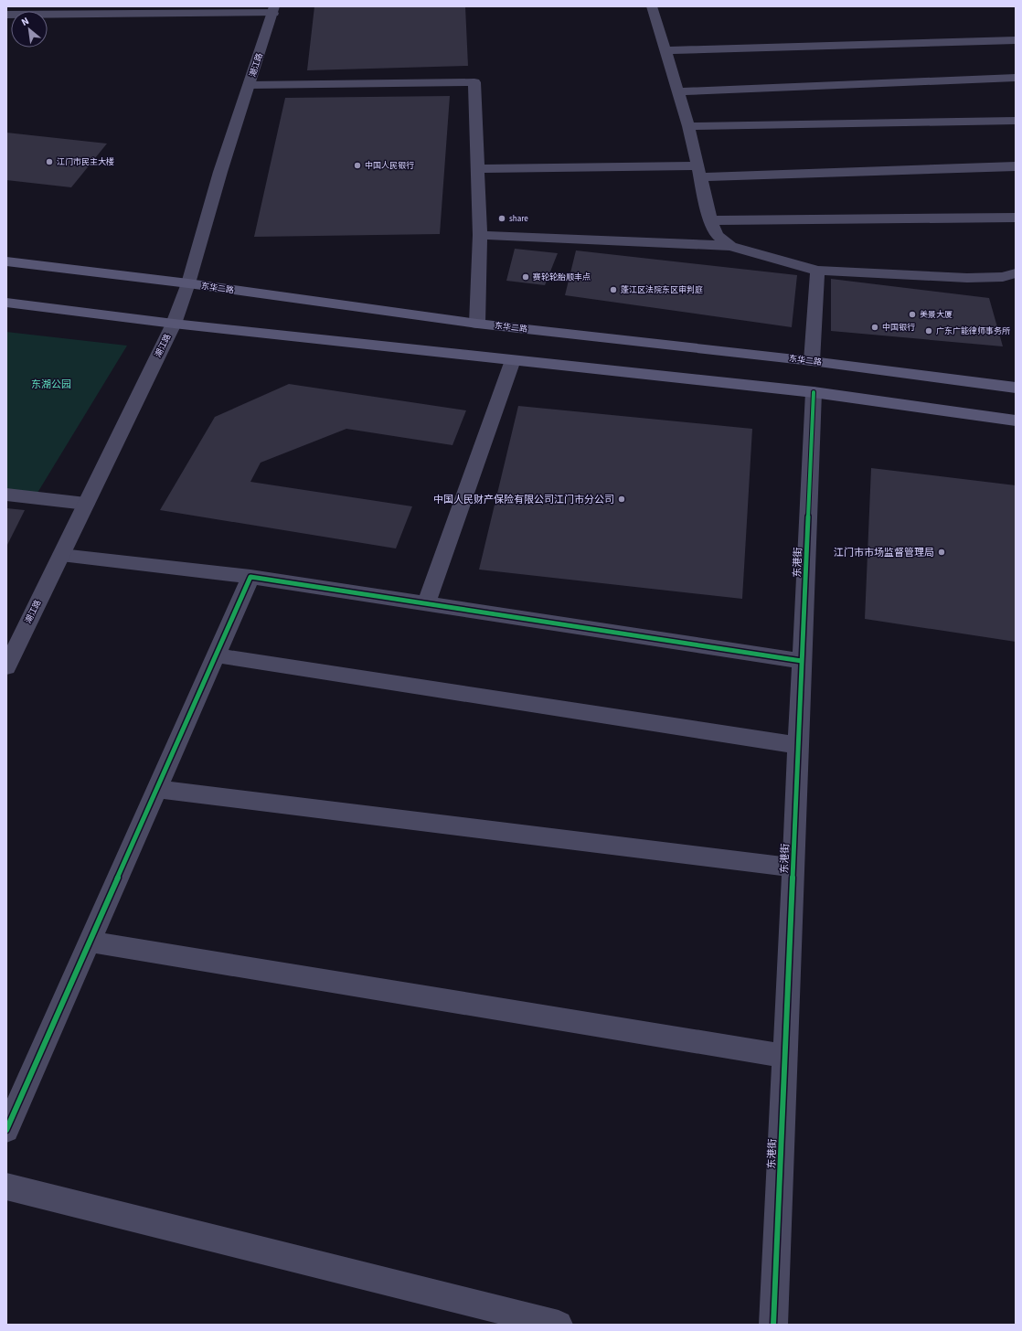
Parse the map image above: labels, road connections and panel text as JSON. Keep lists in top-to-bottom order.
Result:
{
  "streets": {
    "main road": ["东华二路"],
    "street": ["潮江路", "东港街"]
  },
  "crossings": [
    ["潮江路", "东华二路"]
  ],
  "parks": ["东湖公园"],
  "places": [
    "江门市民主大楼",
    "中国人民银行",
    "share",
    "赛轮轮胎顺丰点",
    "蓬江区法院东区审判庭",
    "美景大厦",
    "中国银行",
    "广东广能律师事务所",
    "中国人民财产保险有限公司江门市分公司",
    "江门市市场监督管理局"
  ],
  "north": "top left"
}
